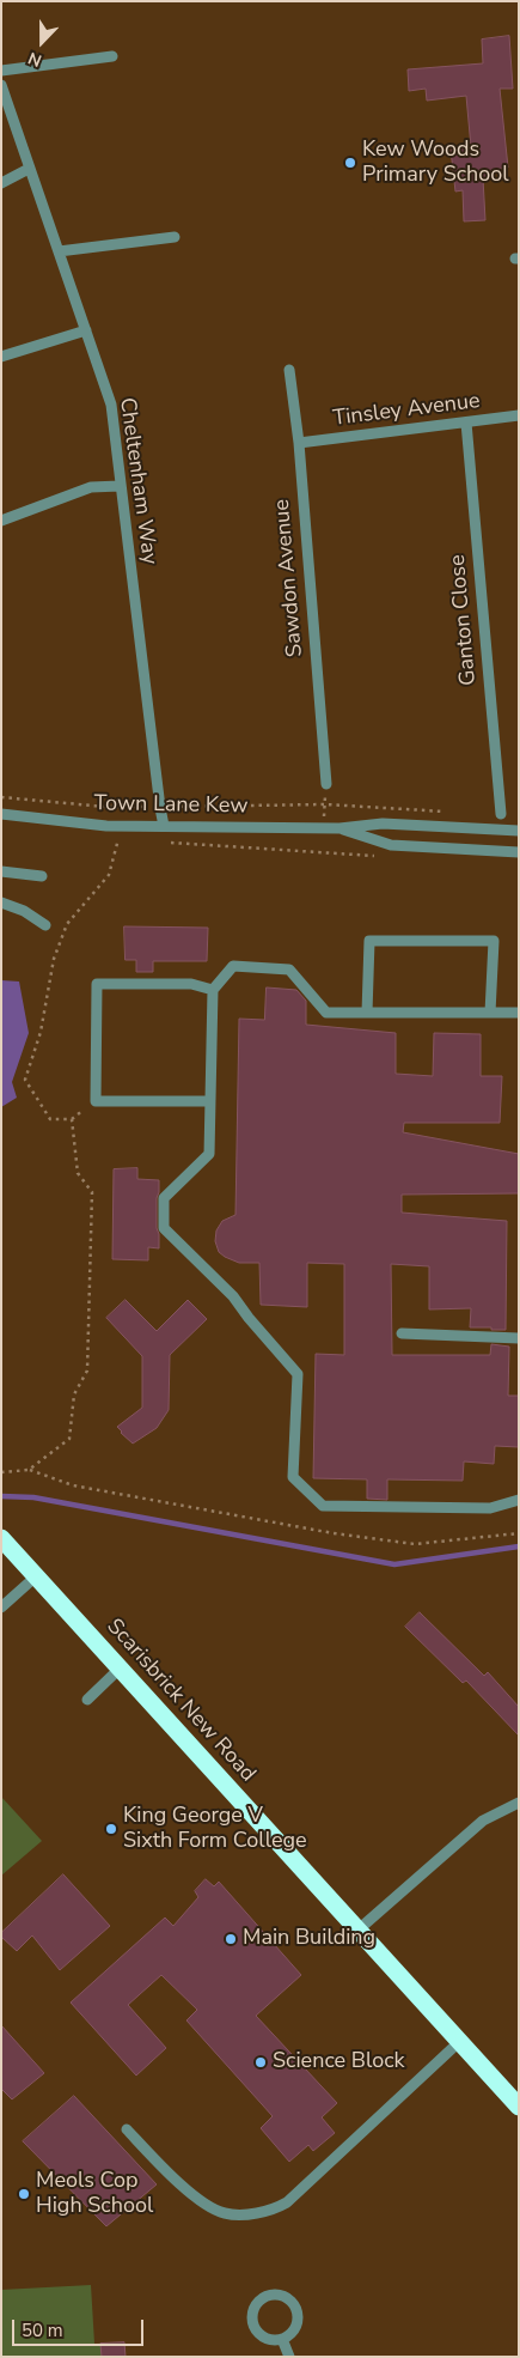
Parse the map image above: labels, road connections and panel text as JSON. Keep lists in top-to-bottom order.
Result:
{
  "streets": {
    "highway": ["Scarisbrick New Road"],
    "street": [
      "Tinsley Avenue",
      "Cheltenham Way",
      "Sawdon Avenue",
      "Ganton Close",
      "Town Lane Kew"
    ]
  },
  "crossings": [
    ["Tinsley Avenue", "Sawdon Avenue"],
    ["Tinsley Avenue", "Ganton Close"],
    ["Cheltenham Way", "Town Lane Kew"]
  ],
  "places": [
    "Kew Woods Primary School",
    "King George V Sixth Form College",
    "Main Building",
    "Science Block",
    "Meols Cop High School"
  ],
  "scale_bar": "50 m",
  "north": "bottom"
}
